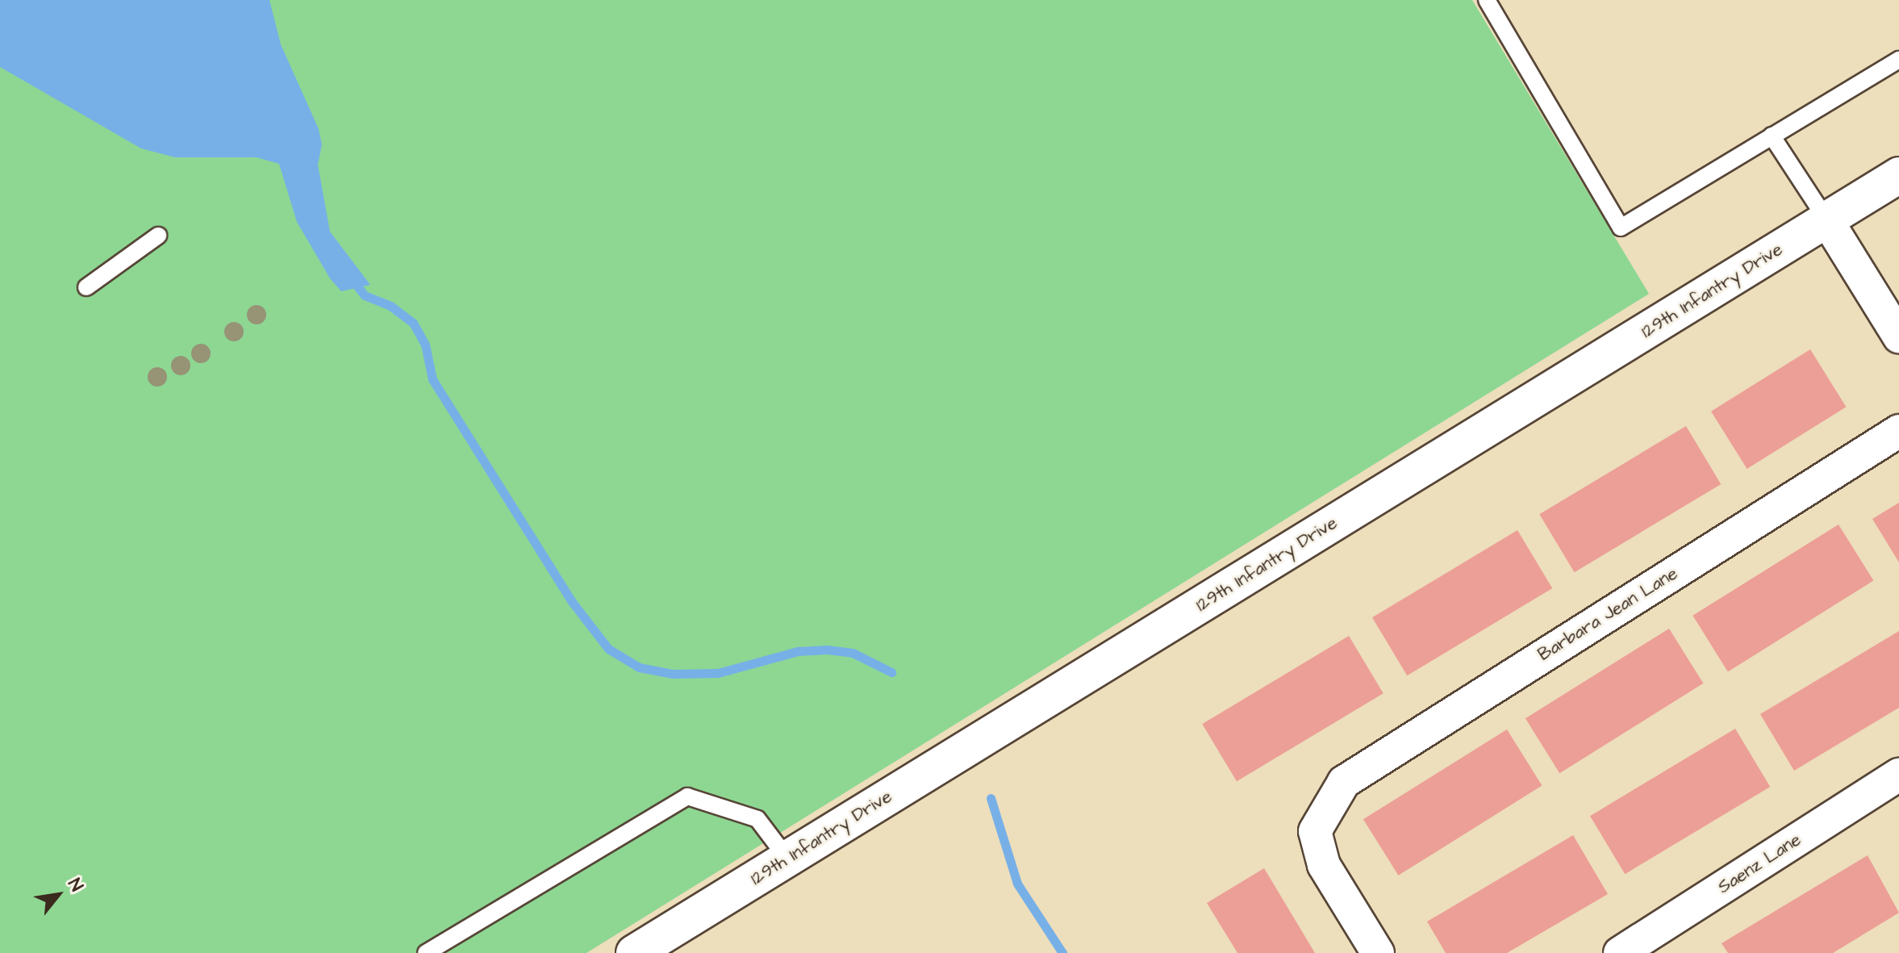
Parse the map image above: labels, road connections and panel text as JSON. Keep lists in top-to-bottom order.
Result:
{
  "streets": {
    "street": ["129th Infantry Drive", "Barbara Jean Lane", "Saenz Lane"]
  },
  "north": "top right"
}
